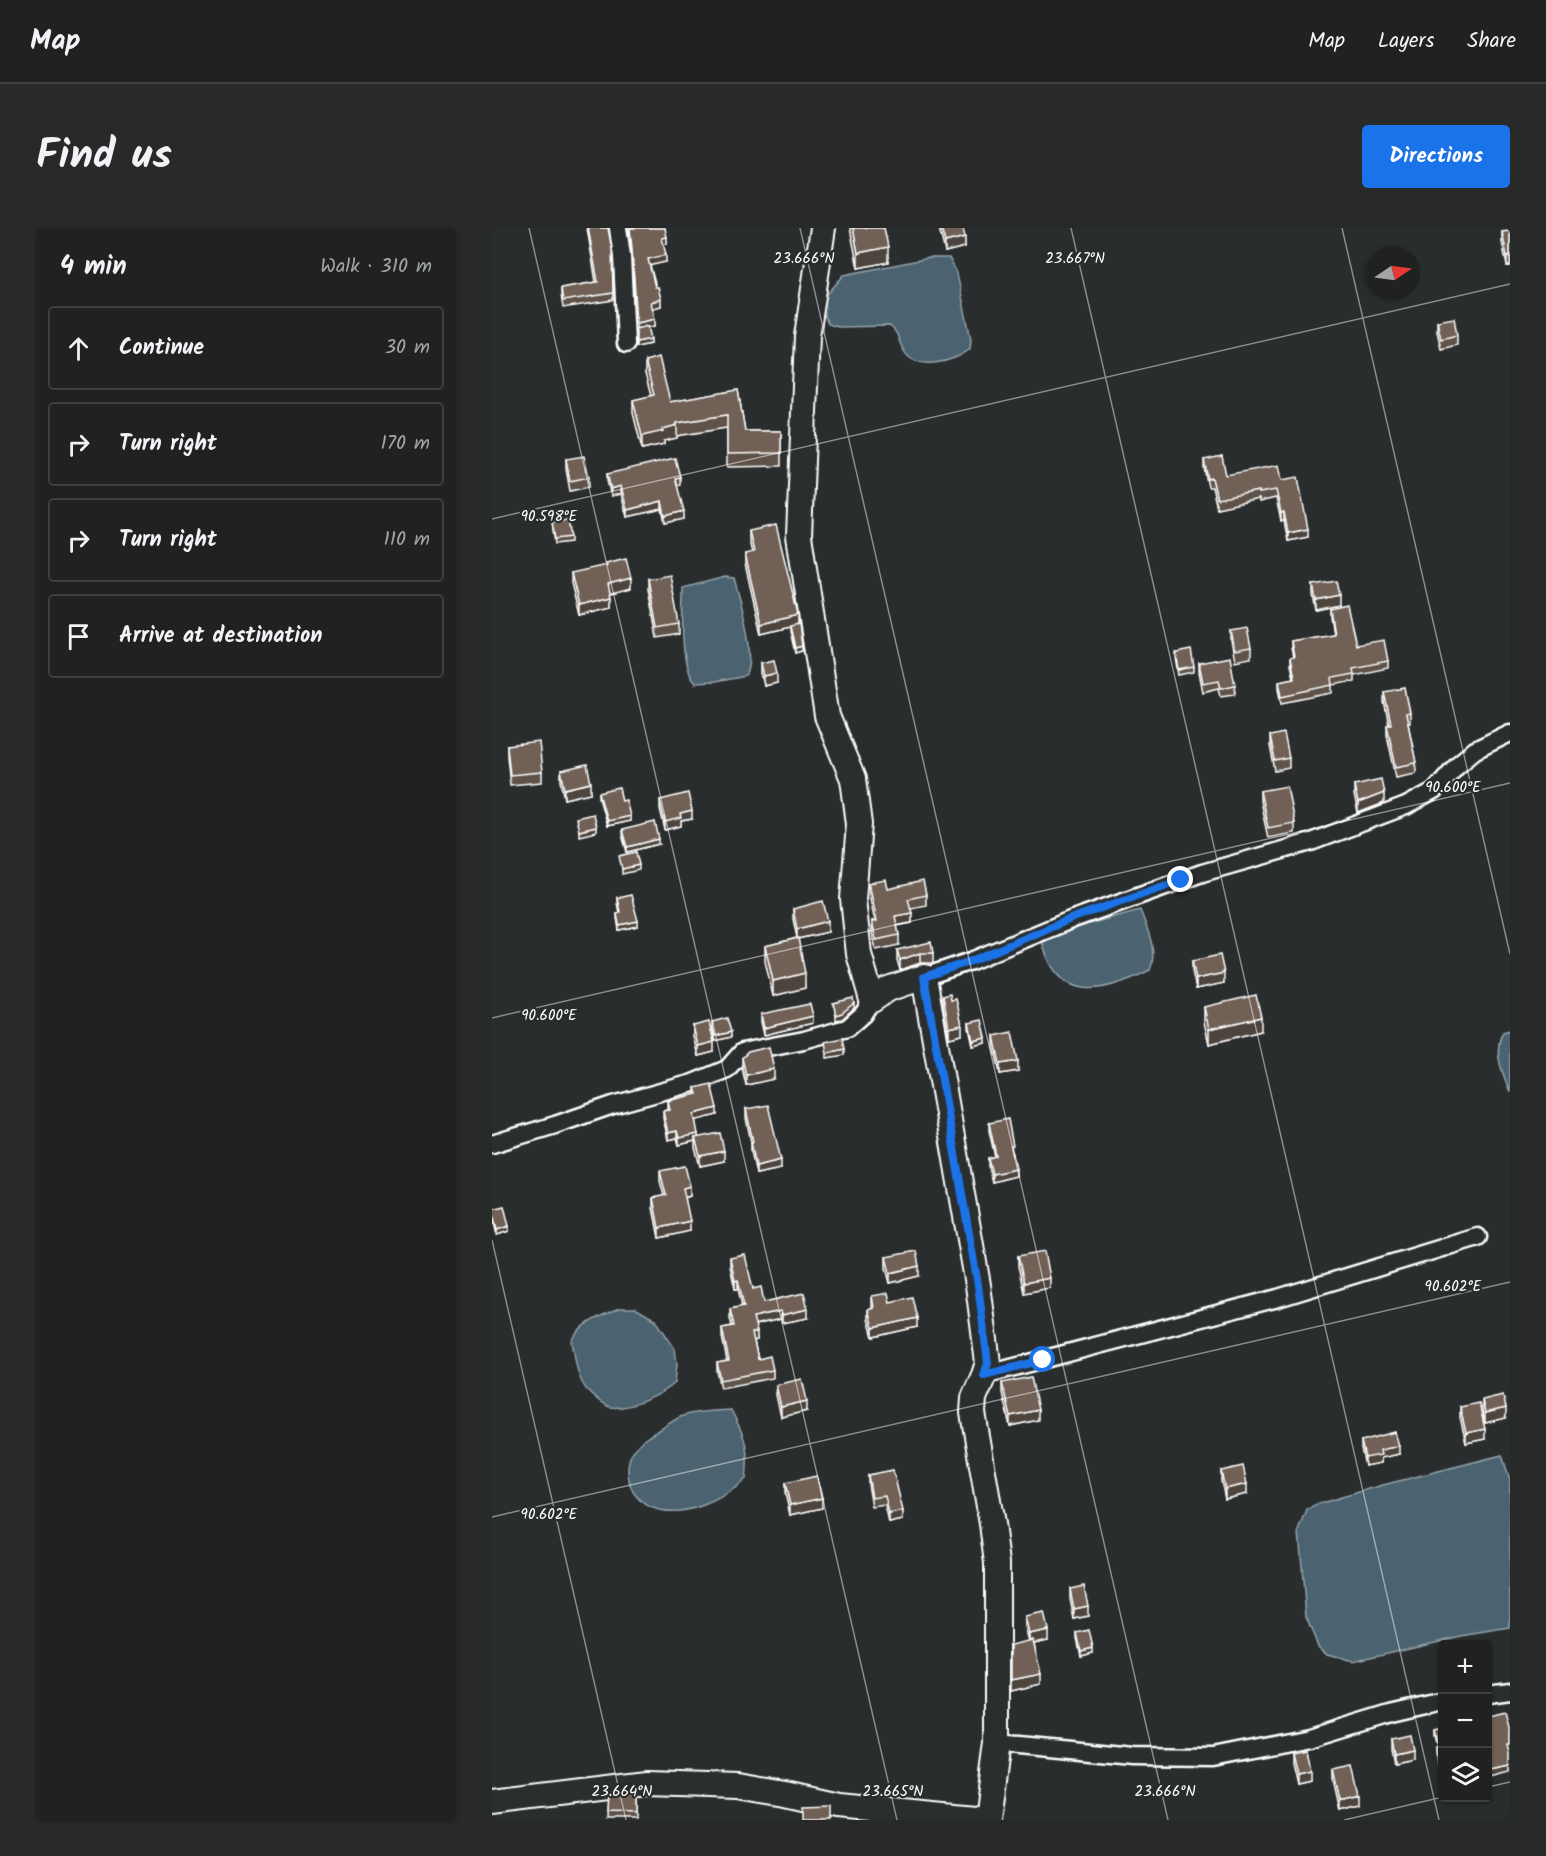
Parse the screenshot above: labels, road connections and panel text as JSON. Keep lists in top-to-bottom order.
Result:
{
  "north": "right",
  "page": {
    "header": "Map",
    "nav": ["Map", "Layers", "Share"],
    "title": "Find us",
    "buttons": "Directions",
    "heading": ["4 min", "Walk · 310 m"],
    "list": [
      ["Continue", "30 m"],
      ["Turn right", "170 m"],
      ["Turn right", "110 m"],
      "Arrive at destination"
    ],
    "map_buttons": ["+", "−"]
  },
  "coordinates": [
    "23.666°N",
    "23.667°N",
    "90.598°E",
    "90.600°E",
    "90.602°E",
    "23.664°N",
    "23.665°N"
  ]
}
